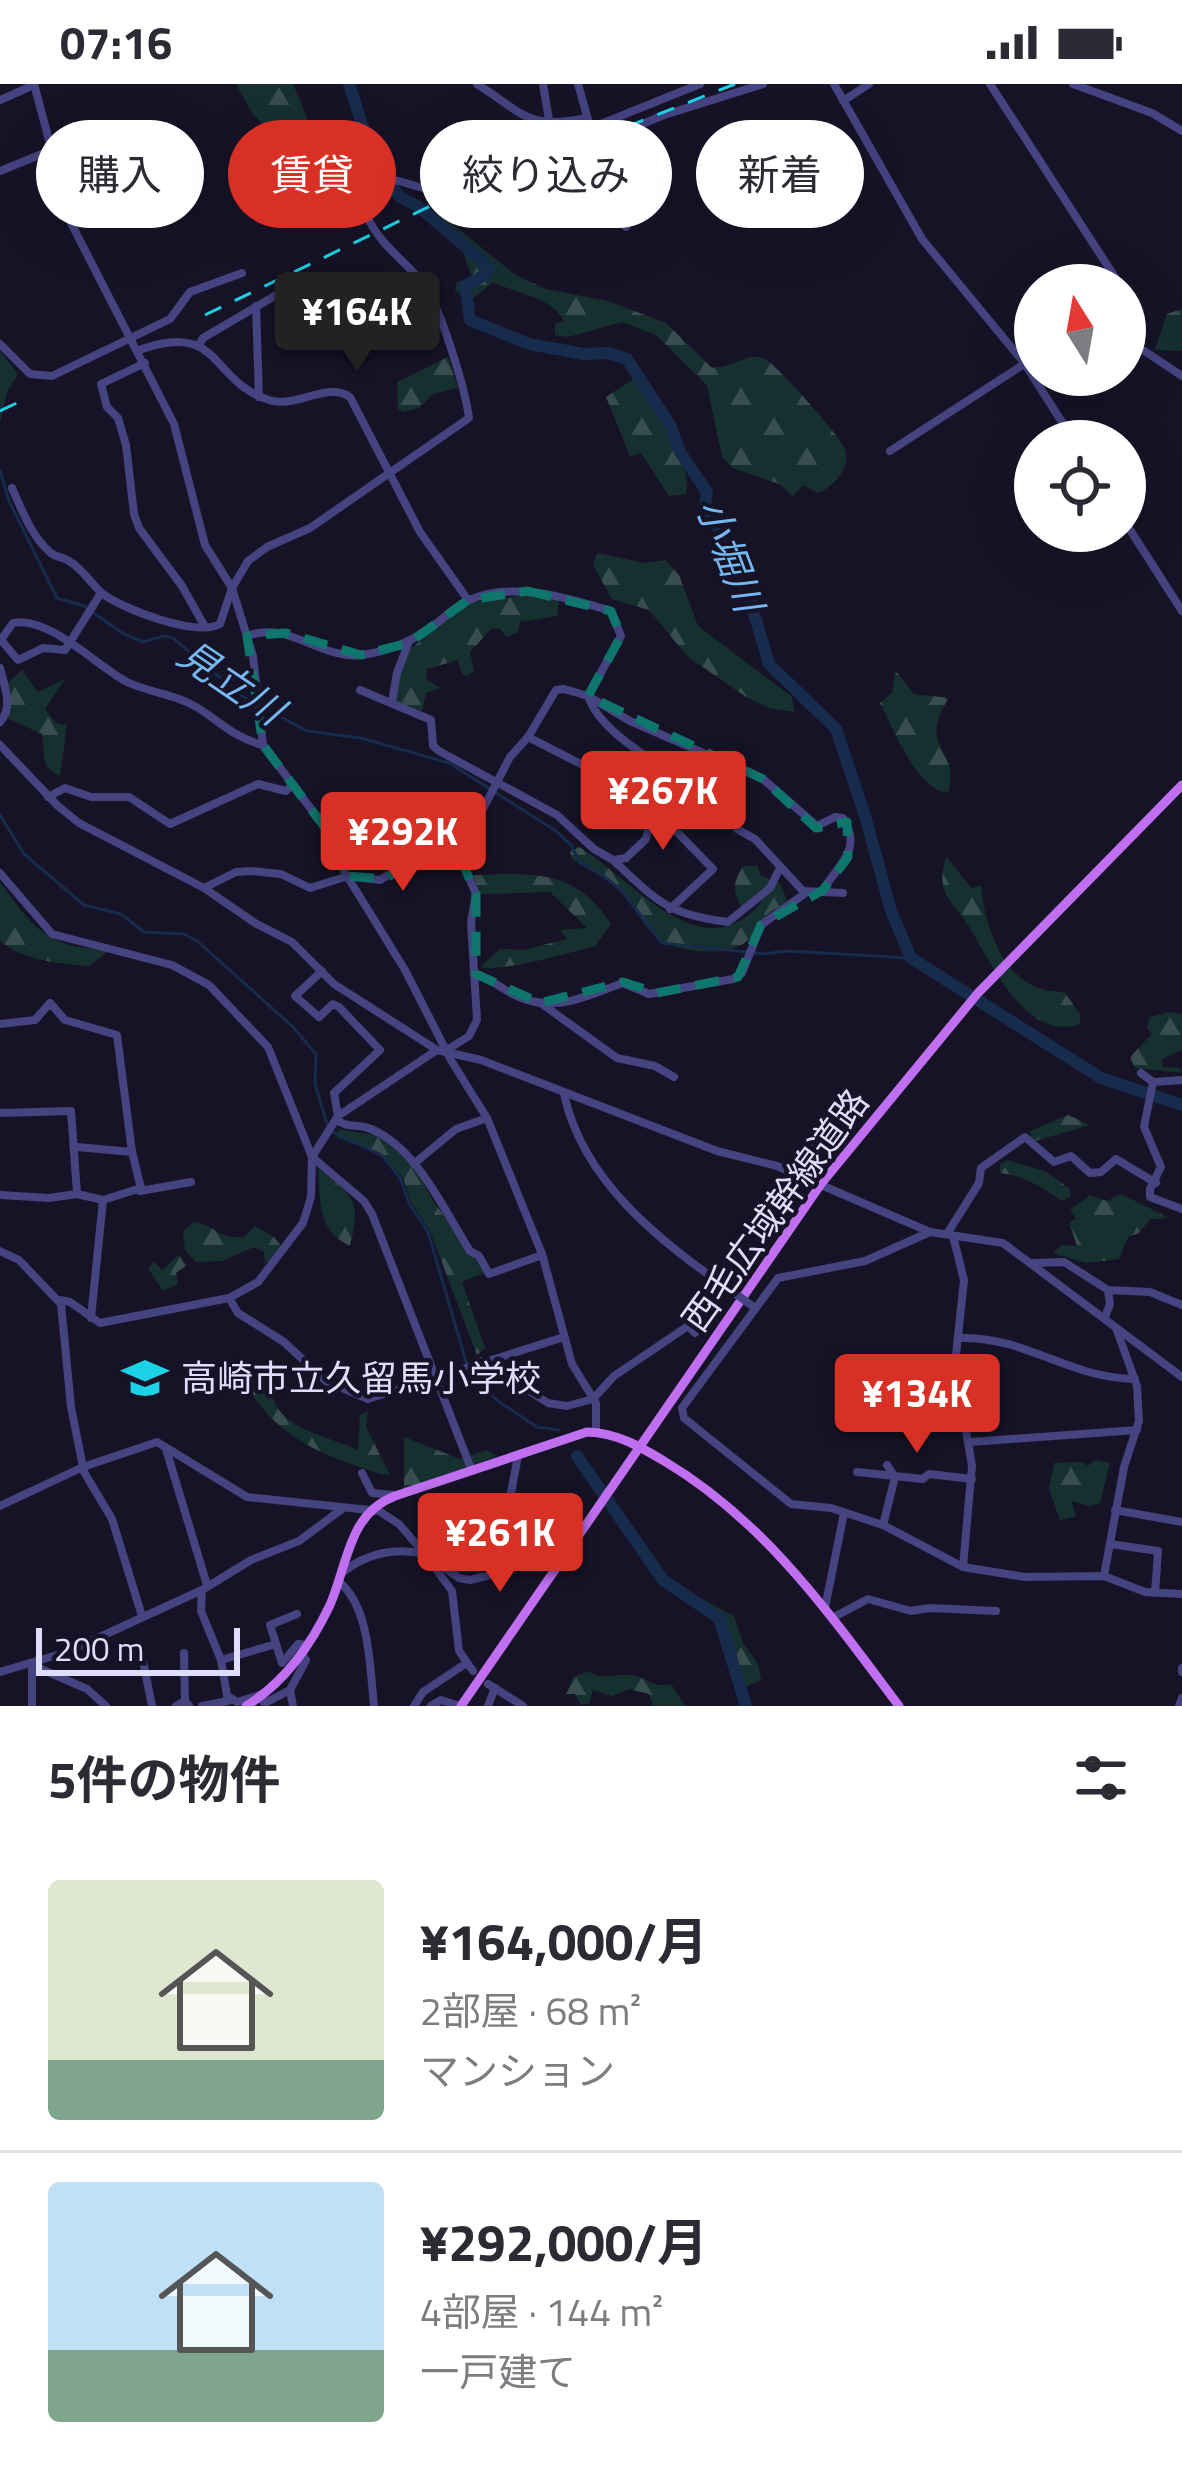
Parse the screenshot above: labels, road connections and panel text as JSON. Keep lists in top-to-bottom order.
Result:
{
  "streets": {
    "main road": ["西毛広域幹線道路"]
  },
  "water": ["小堀川", "見立川"],
  "places": {
    "school or university": ["高崎市立久留馬小学校"]
  },
  "scale_bar": "200 m",
  "north": "top",
  "page": {
    "status": "07:16",
    "chip": [
      "購入",
      "賃貸",
      "絞り込み",
      "新着"
    ],
    "price": [
      "¥164K",
      "¥267K",
      "¥292K",
      "¥134K",
      "¥261K"
    ],
    "scale": "200 m",
    "heading": "5件の物件",
    "list": [
      {
        "name": "¥164,000/月",
        "note": "2部屋 · 68 m² · マンション"
      },
      {
        "name": "¥292,000/月",
        "note": "4部屋 · 144 m² · 一戸建て"
      }
    ]
  }
}
